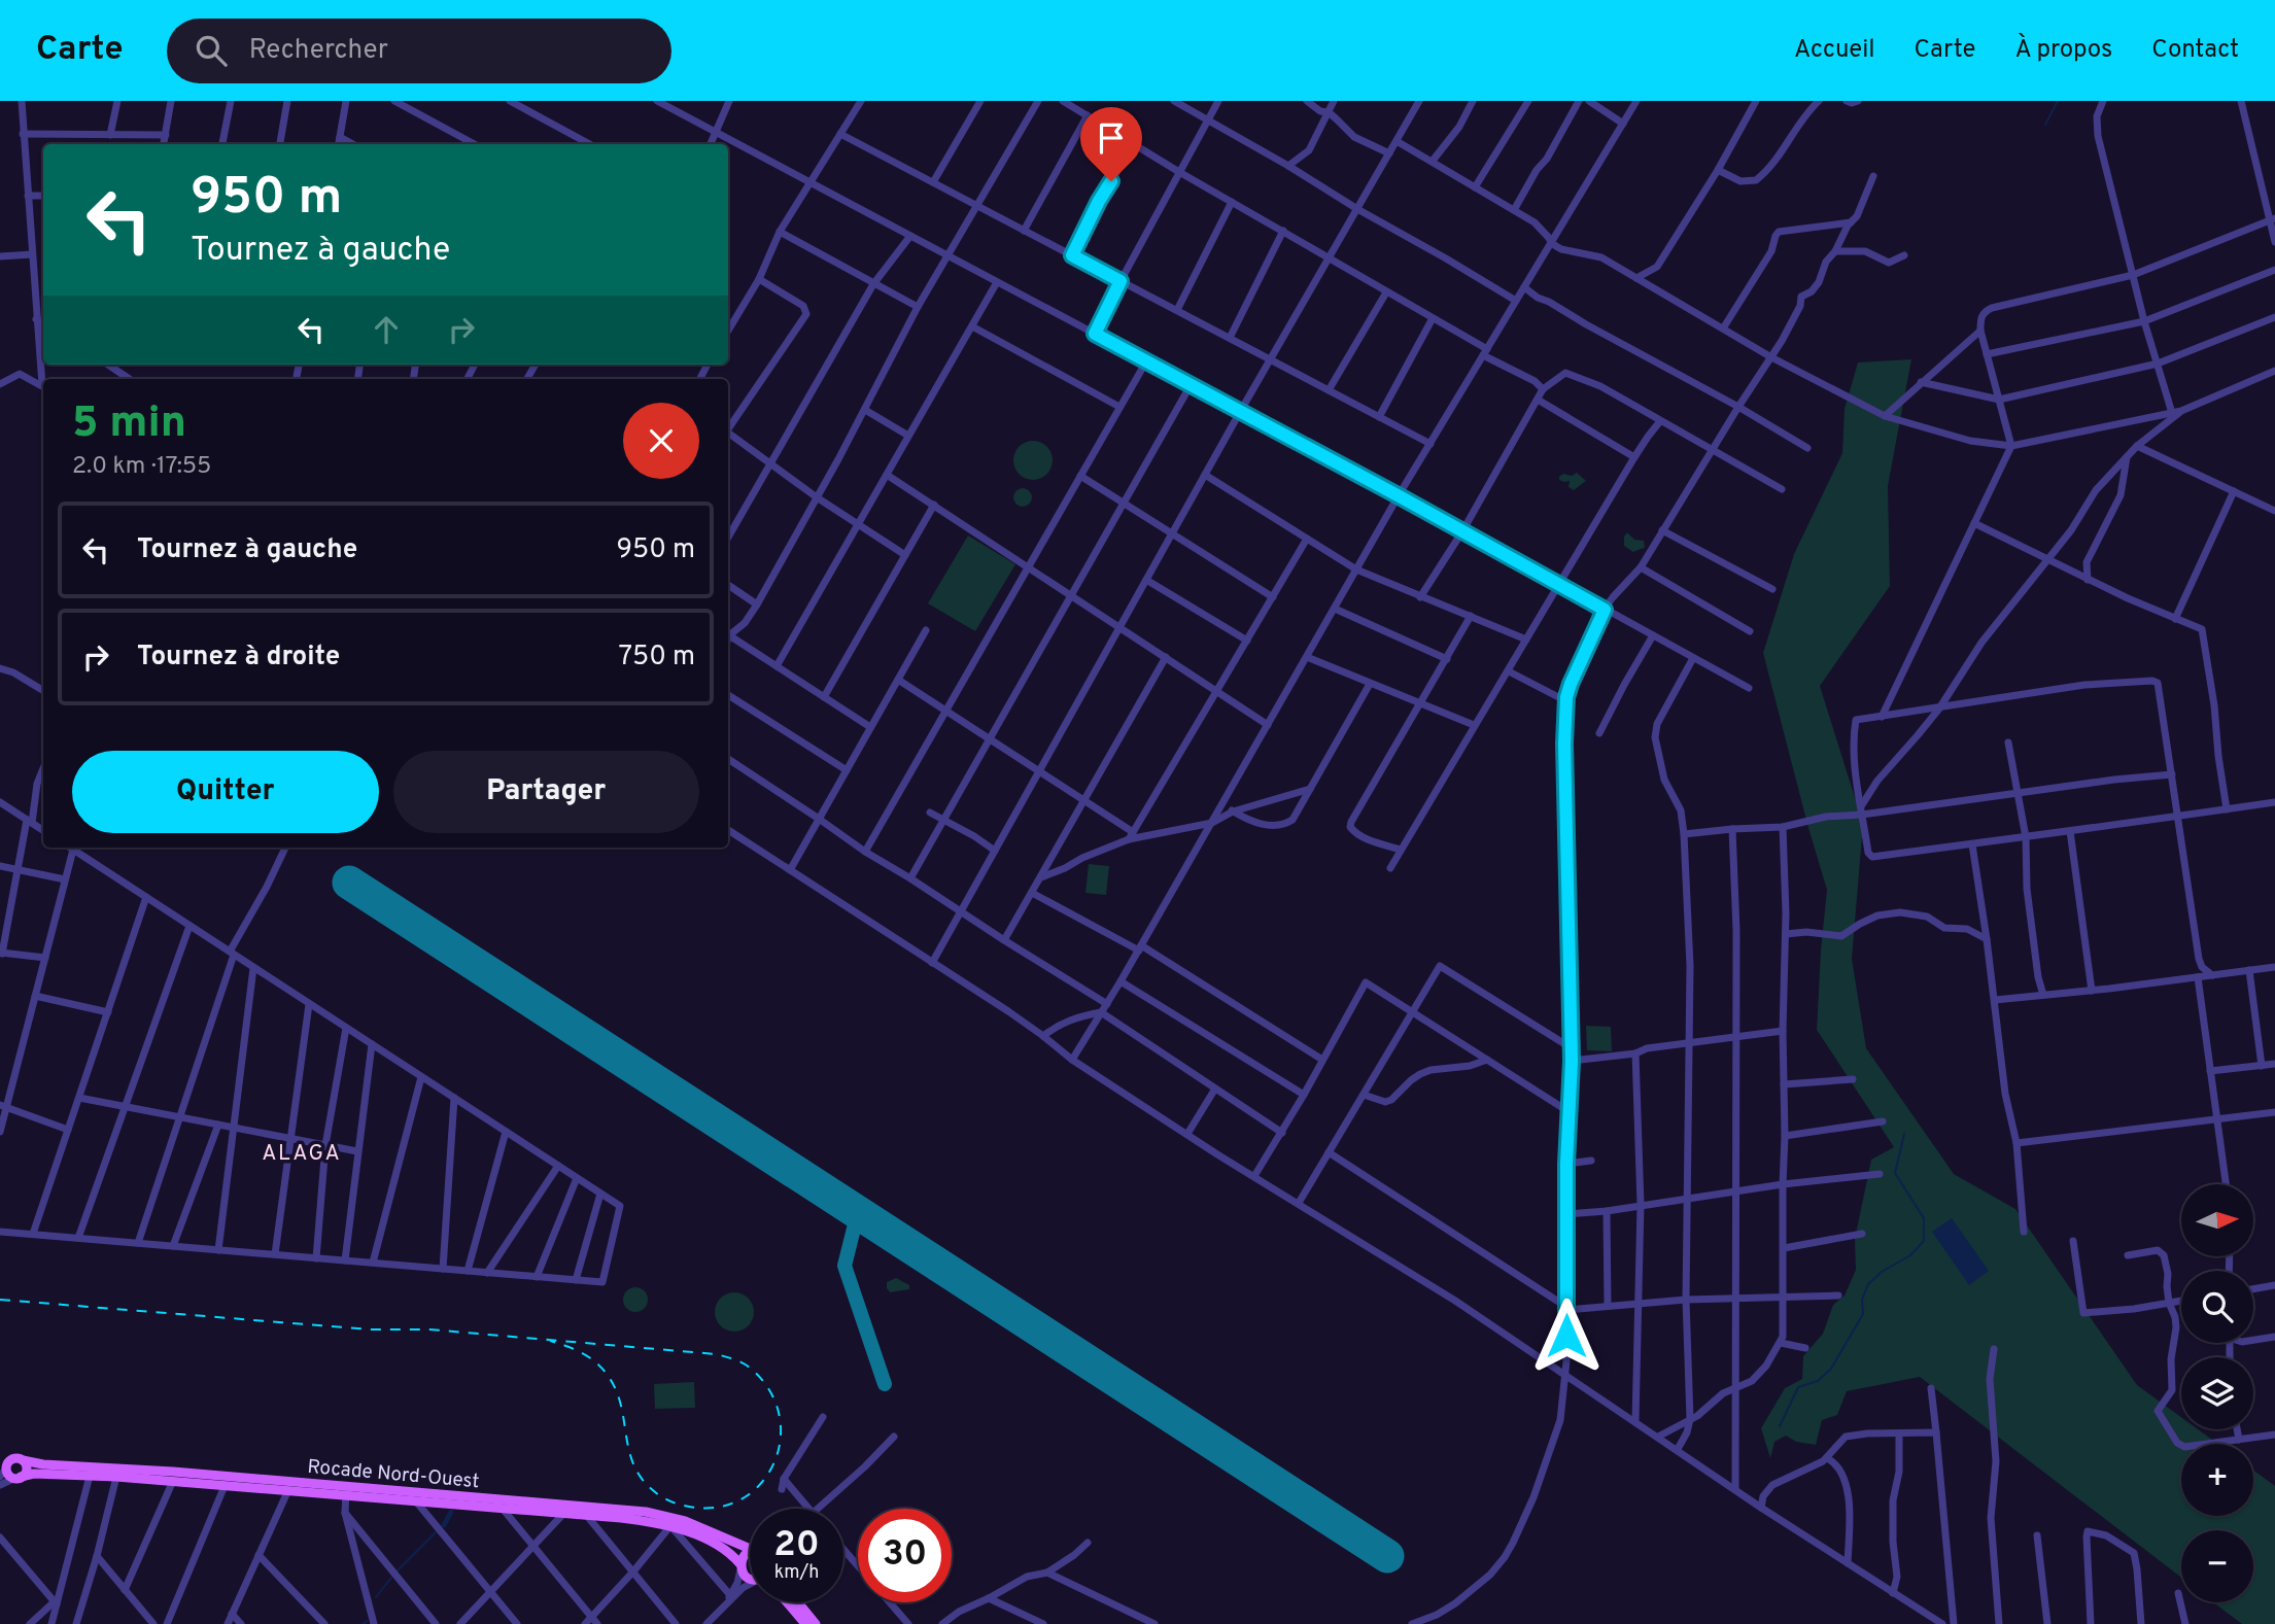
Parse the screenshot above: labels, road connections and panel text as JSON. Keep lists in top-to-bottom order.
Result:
{
  "streets": {
    "main road": ["Rocade Nord-Ouest"]
  },
  "districts": ["ALAGA"],
  "north": "right",
  "page": {
    "header": "Carte",
    "search": "Rechercher",
    "nav": [
      "Accueil",
      "Carte",
      "À propos",
      "Contact"
    ],
    "turn": ["950 m", "Tournez à gauche"],
    "heading": ["5 min", "2.0 km · 17:55"],
    "list": [
      {
        "name": "Tournez à gauche",
        "value": "950 m"
      },
      {
        "name": "Tournez à droite",
        "value": "750 m"
      }
    ],
    "buttons": ["Quitter", "Partager"],
    "map_buttons": ["+", "−"],
    "speed": "20 km/h",
    "limit": "30"
  }
}
